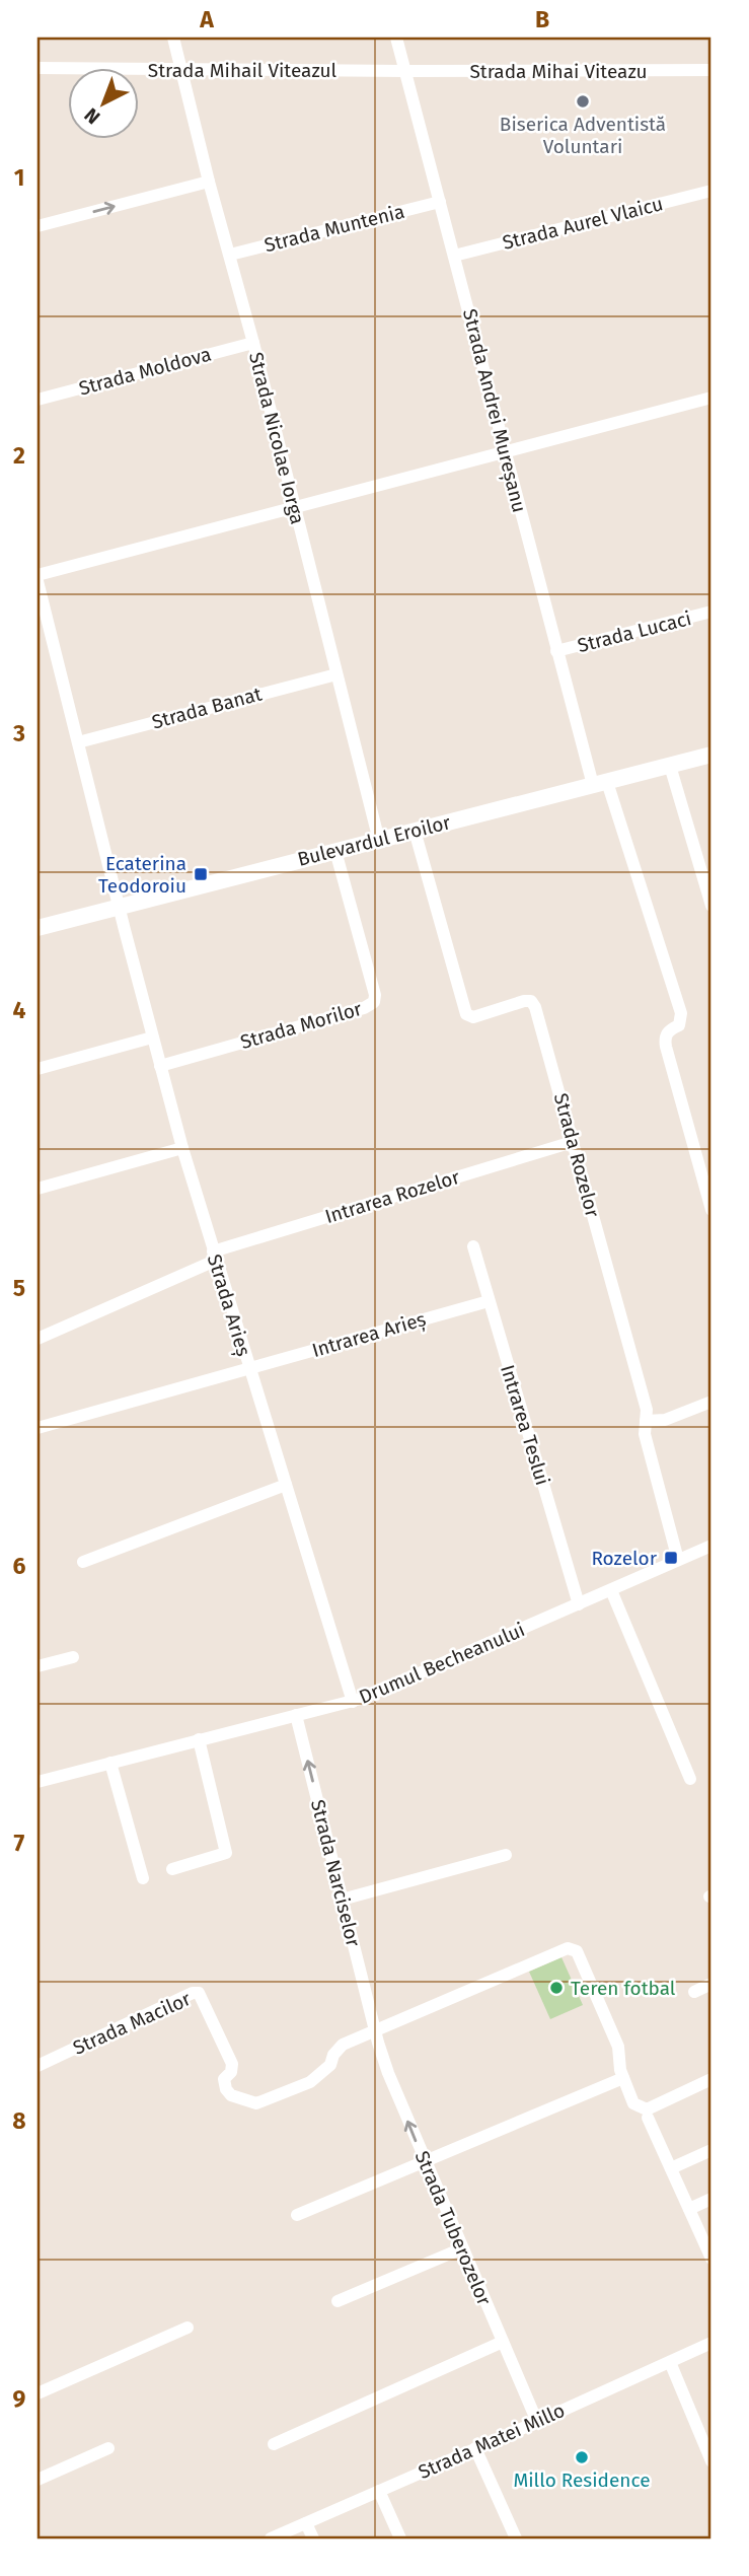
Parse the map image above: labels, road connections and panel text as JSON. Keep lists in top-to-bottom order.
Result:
{
  "streets": {
    "main road": ["Bulevardul Eroilor"],
    "street": [
      "Strada Mihail Viteazul",
      "Strada Mihai Viteazu",
      "Strada Aurel Vlaicu",
      "Strada Muntenia",
      "Strada Moldova",
      "Strada Andrei Mureșanu",
      "Strada Nicolae Iorga",
      "Strada Lucaci",
      "Strada Banat",
      "Strada Morilor",
      "Strada Rozelor",
      "Intrarea Rozelor",
      "Strada Arieș",
      "Intrarea Arieș",
      "Intrarea Teslui",
      "Drumul Becheanului",
      "Strada Narciselor",
      "Strada Macilor",
      "Strada Tuberozelor",
      "Strada Matei Millo"
    ]
  },
  "crossings": [
    ["Strada Mihail Viteazul", "Strada Mihai Viteazu"],
    ["Strada Mihail Viteazul", "Strada Andrei Mureșanu"],
    ["Strada Mihail Viteazul", "Strada Nicolae Iorga"],
    ["Strada Mihai Viteazu", "Strada Andrei Mureșanu"],
    ["Strada Aurel Vlaicu", "Strada Andrei Mureșanu"],
    ["Strada Muntenia", "Strada Andrei Mureșanu"],
    ["Strada Muntenia", "Strada Nicolae Iorga"],
    ["Strada Moldova", "Strada Nicolae Iorga"],
    ["Strada Andrei Mureșanu", "Strada Lucaci"],
    ["Strada Andrei Mureșanu", "Bulevardul Eroilor"],
    ["Strada Nicolae Iorga", "Strada Banat"],
    ["Strada Nicolae Iorga", "Bulevardul Eroilor"],
    ["Strada Banat", "Strada Arieș"],
    ["Bulevardul Eroilor", "Strada Morilor"],
    ["Bulevardul Eroilor", "Strada Rozelor"],
    ["Bulevardul Eroilor", "Strada Arieș"],
    ["Strada Morilor", "Strada Arieș"],
    ["Strada Rozelor", "Intrarea Rozelor"],
    ["Strada Rozelor", "Drumul Becheanului"],
    ["Intrarea Rozelor", "Strada Arieș"],
    ["Strada Arieș", "Intrarea Arieș"],
    ["Strada Arieș", "Drumul Becheanului"],
    ["Intrarea Arieș", "Intrarea Teslui"],
    ["Intrarea Teslui", "Drumul Becheanului"],
    ["Drumul Becheanului", "Strada Narciselor"],
    ["Strada Narciselor", "Strada Macilor"],
    ["Strada Narciselor", "Strada Tuberozelor"],
    ["Strada Macilor", "Strada Tuberozelor"],
    ["Strada Tuberozelor", "Strada Matei Millo"]
  ],
  "one_way": ["Strada Narciselor"],
  "places": {
    "other": ["Biserica Adventistă Voluntari", "Teren fotbal", "Millo Residence"],
    "transit": ["Ecaterina Teodoroiu", "Rozelor"]
  },
  "north": "bottom left",
  "grid": {
    "columns": ["A", "B"],
    "rows": [
      "1",
      "2",
      "3",
      "4",
      "5",
      "6",
      "7",
      "8",
      "9"
    ]
  }
}
